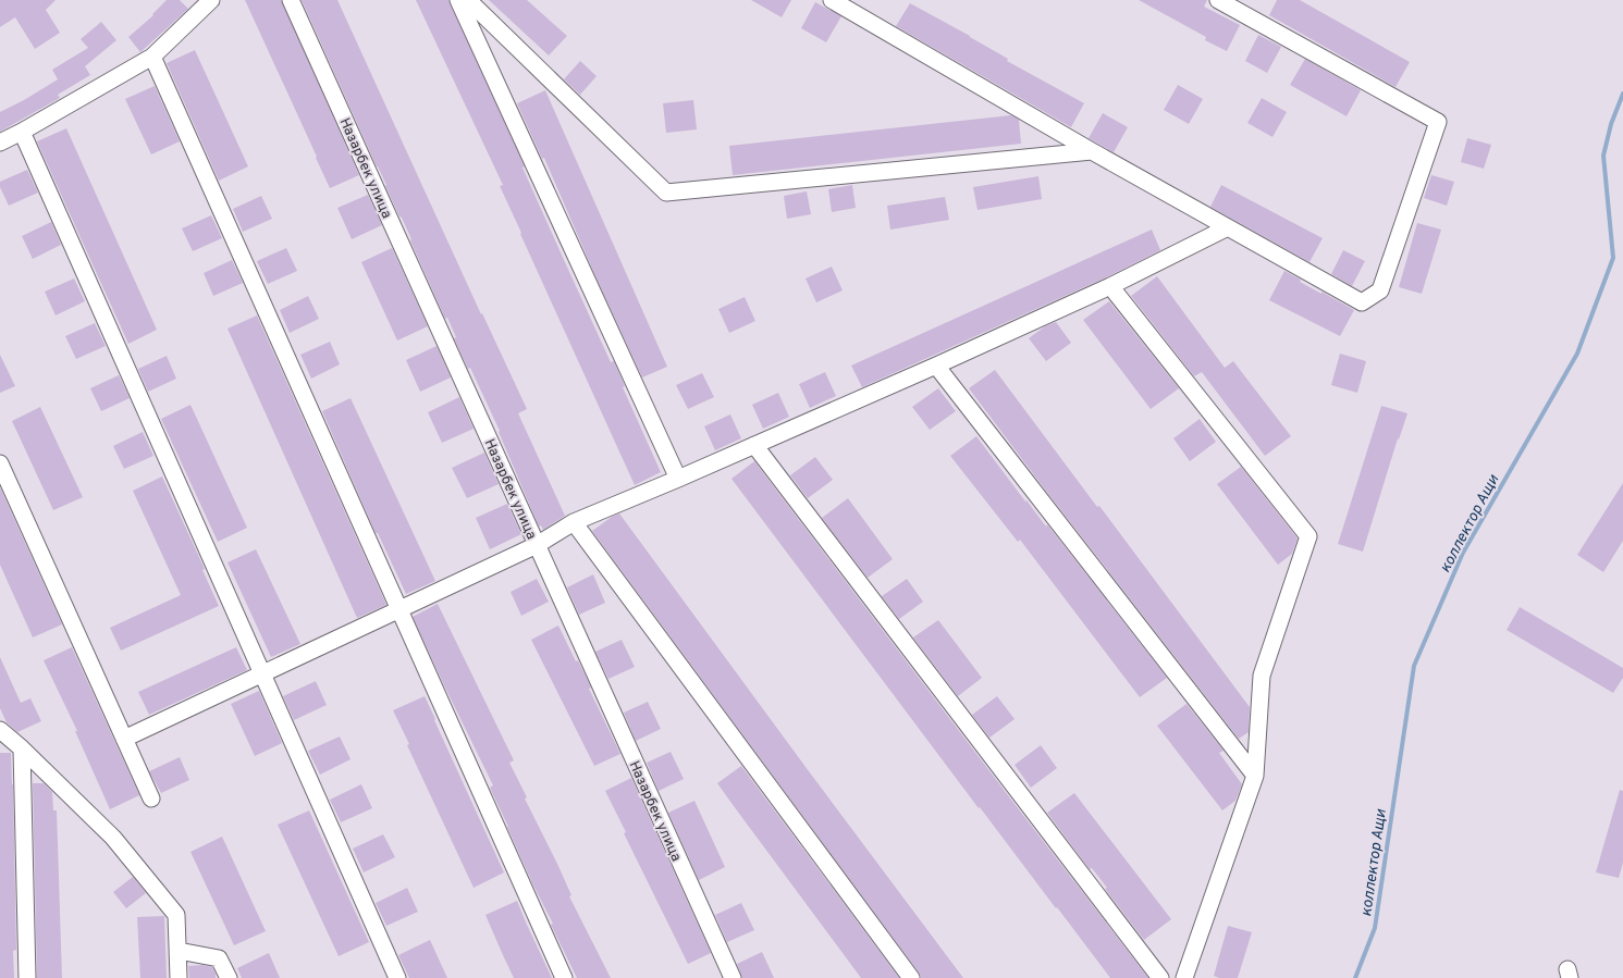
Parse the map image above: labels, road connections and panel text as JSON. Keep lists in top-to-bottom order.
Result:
{
  "streets": {
    "street": ["Назарбек улица"]
  },
  "water": ["коллектор Ащи"]
}
